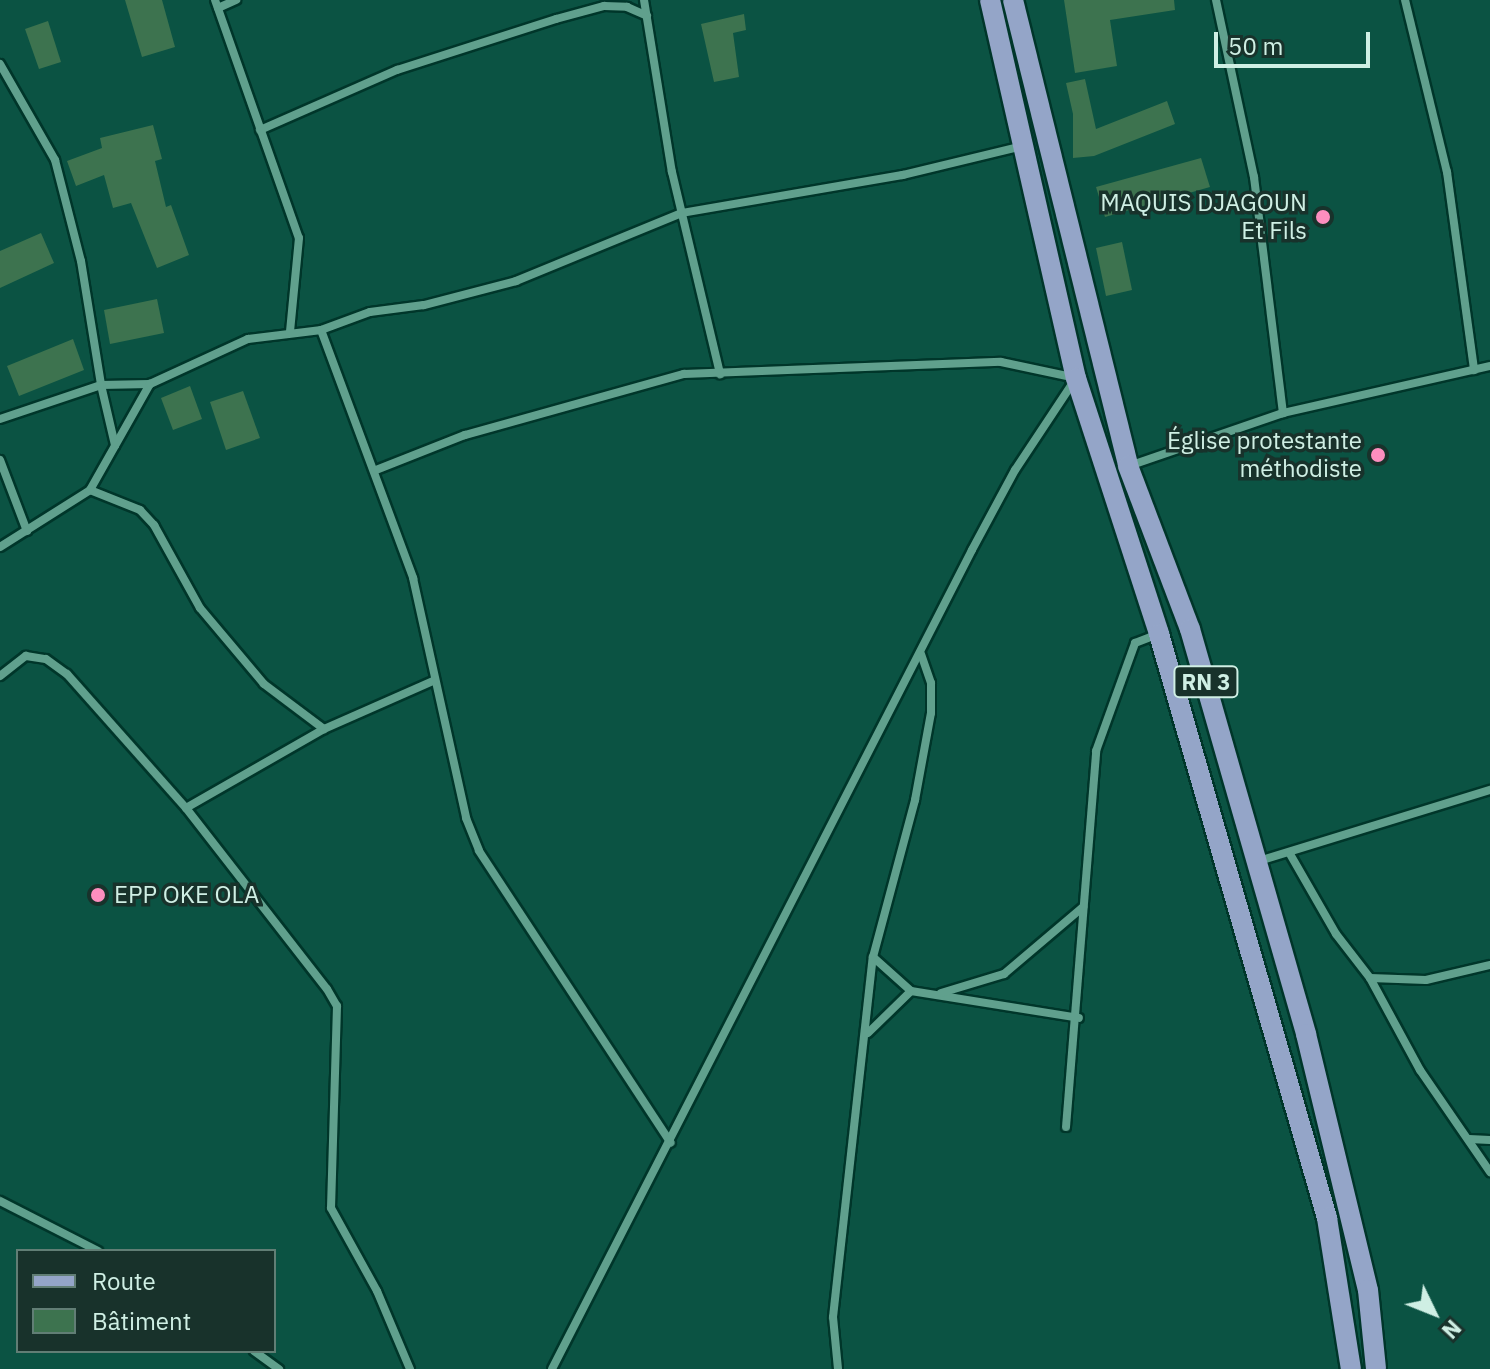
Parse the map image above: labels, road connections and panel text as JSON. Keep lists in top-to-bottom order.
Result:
{
  "streets": {
    "main road": ["RN 3"]
  },
  "places": ["MAQUIS DJAGOUN Et Fils", "Église protestante méthodiste", "EPP OKE OLA"],
  "legend": ["Route", "Bâtiment"],
  "scale_bar": "50 m",
  "north": "bottom right"
}
